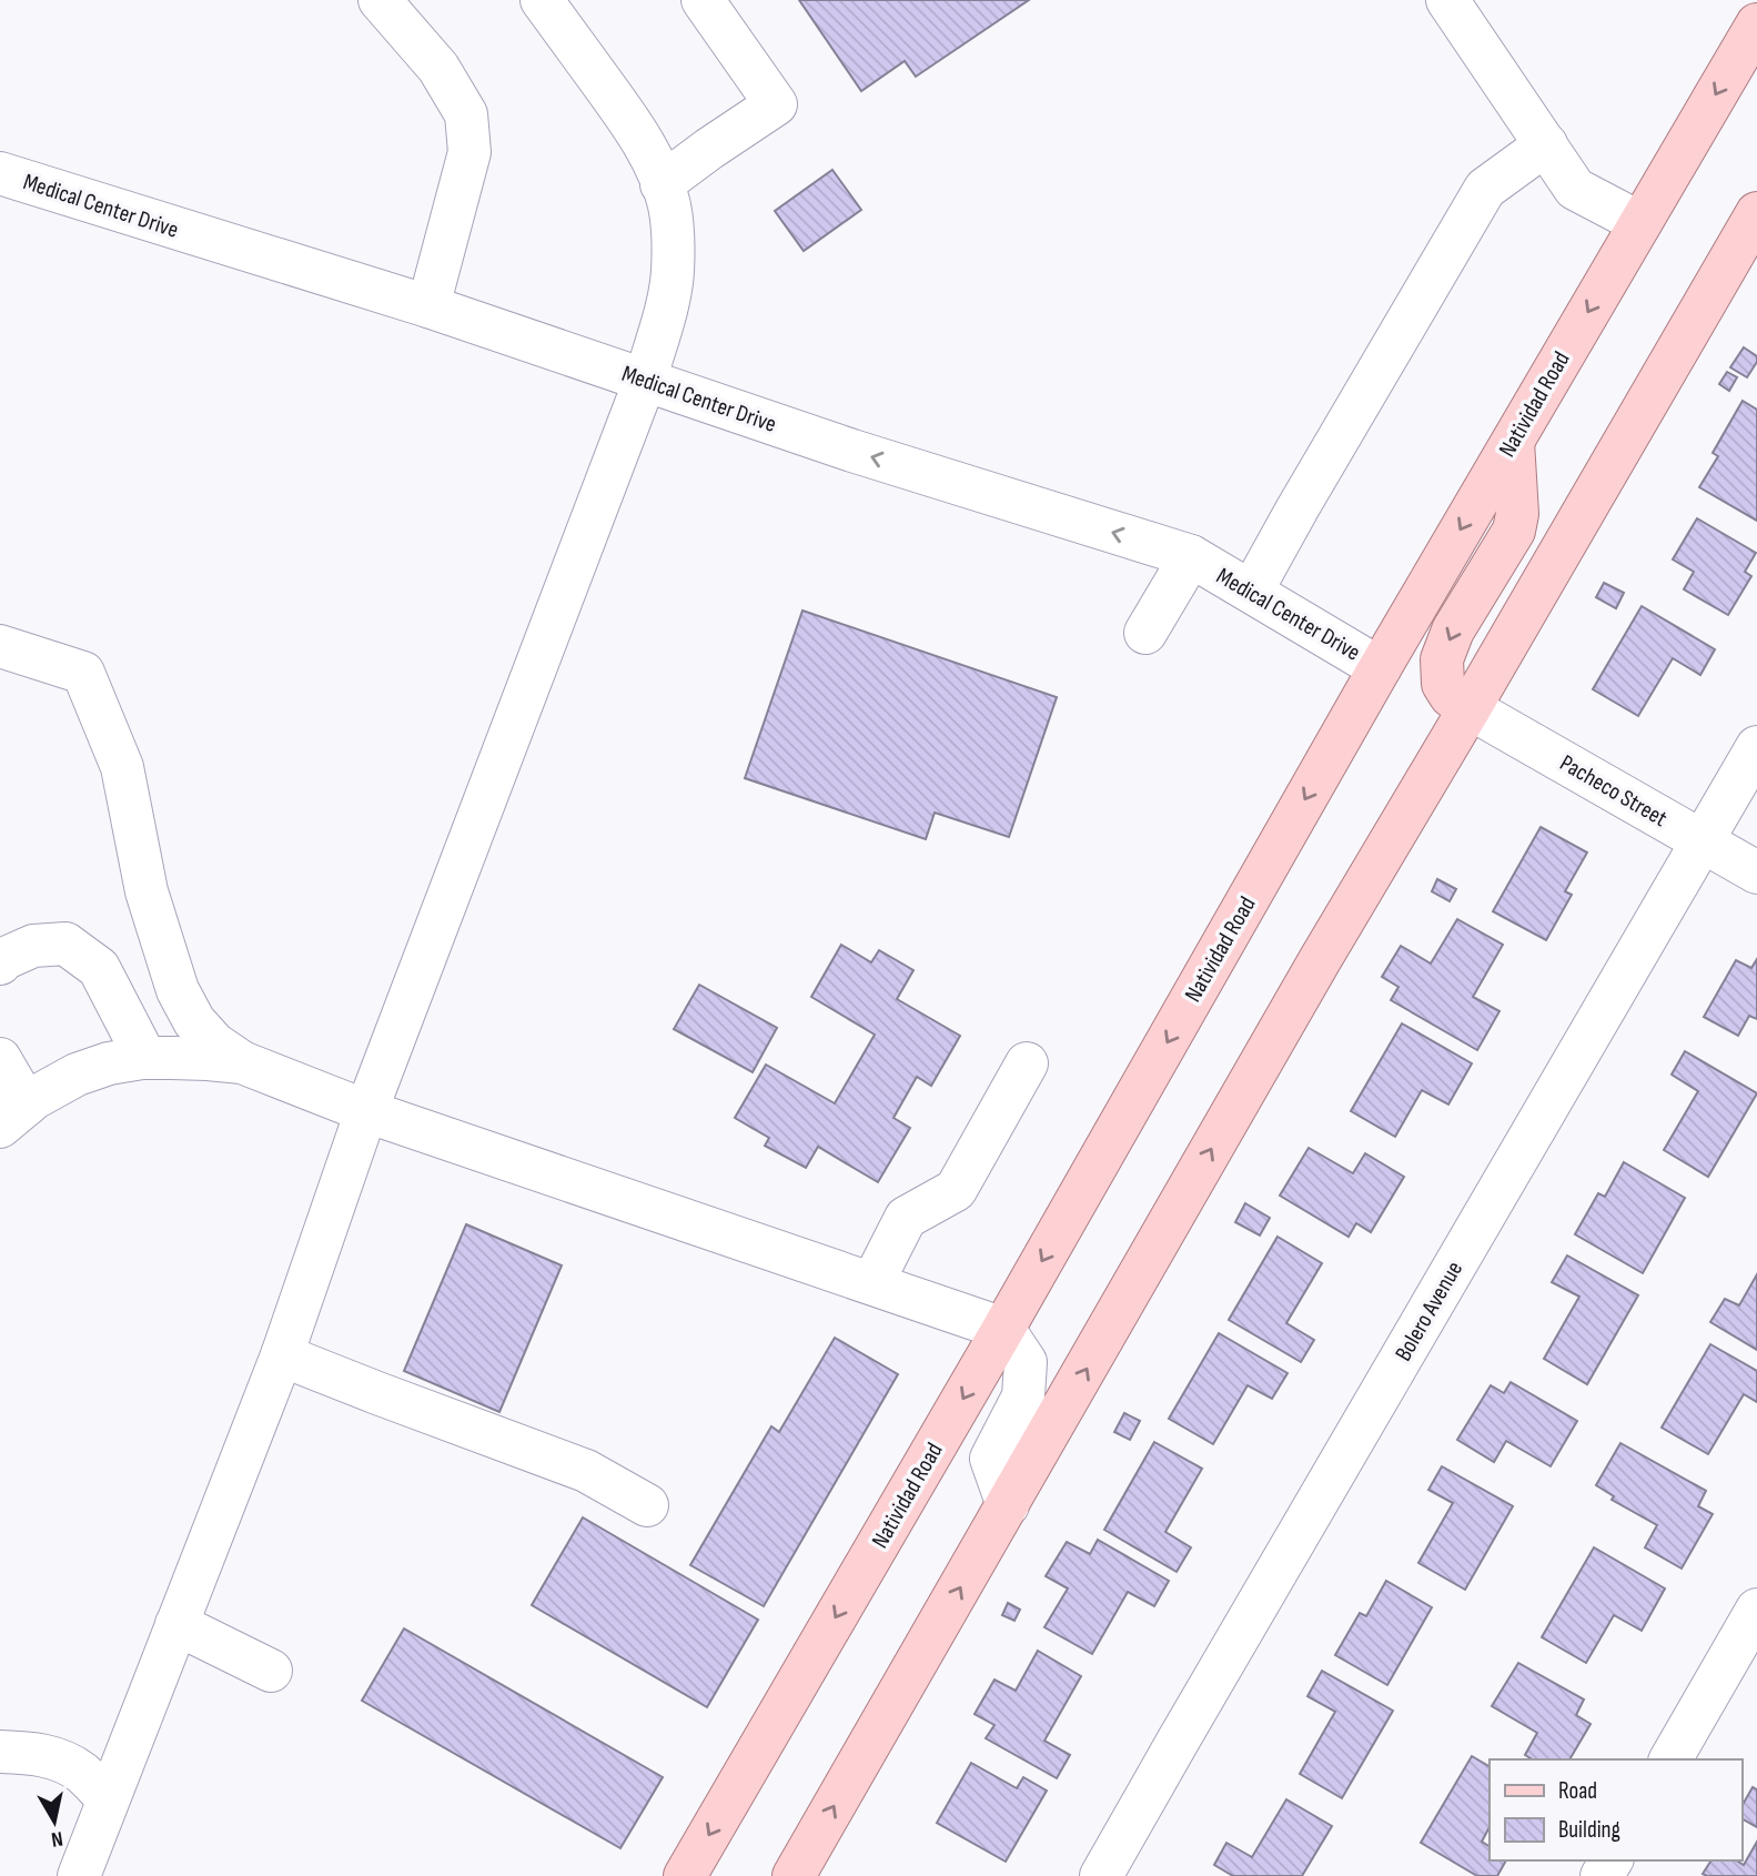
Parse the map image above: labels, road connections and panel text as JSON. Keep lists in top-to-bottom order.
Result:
{
  "streets": {
    "main road": ["Natividad Road"],
    "street": ["Medical Center Drive", "Pacheco Street", "Bolero Avenue"]
  },
  "crossings": [
    ["Medical Center Drive", "Natividad Road"],
    ["Pacheco Street", "Bolero Avenue"]
  ],
  "one_way": ["Medical Center Drive"],
  "legend": ["Road", "Building"],
  "north": "bottom"
}
